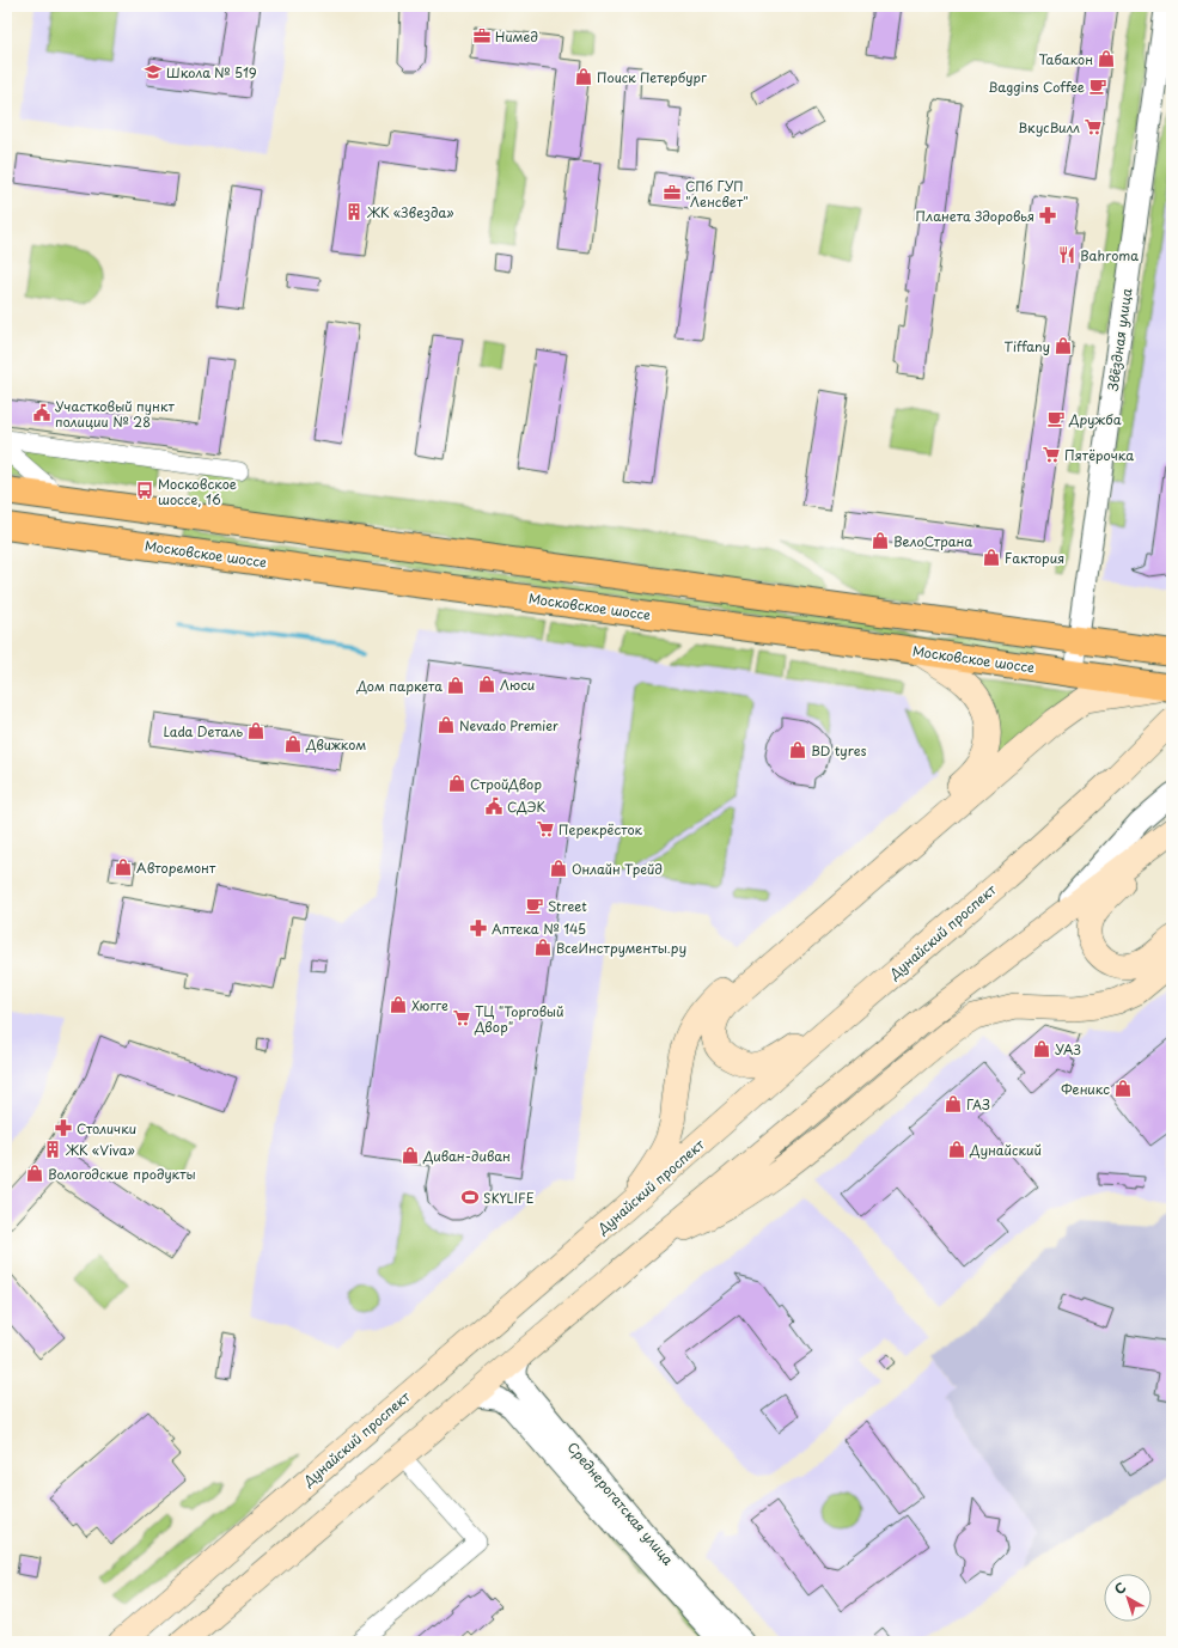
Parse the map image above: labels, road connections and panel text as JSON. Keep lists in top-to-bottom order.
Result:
{
  "streets": {
    "main road": ["Московское шоссе", "Дунайский проспект"],
    "street": ["Звёздная улица", "Среднерогатская улица"]
  },
  "crossings": [
    ["Звёздная улица", "Московское шоссе"]
  ],
  "places": {
    "office": ["Нимед", "СПб ГУП \"Ленсвет\""],
    "shop": [
      "Табакон",
      "Поиск Петербург",
      "Tiffany",
      "ВелоСтрана",
      "Fактория",
      "Люси",
      "Дом паркета",
      "Nevado Premier",
      "Lada Dеталь",
      "Движком",
      "BD tyres",
      "СтройДвор",
      "Авторемонт",
      "Онлайн Трейд",
      "ВсеИнструменты.ру",
      "Хюгге",
      "УАЗ",
      "Феникс",
      "ГАЗ",
      "Дунайский",
      "Диван-диван",
      "Вологодские продукты"
    ],
    "school or university": ["Школа № 519"],
    "cafe": ["Baggins Coffee", "Дружба", "Street"],
    "supermarket": [
      "ВкусВилл",
      "Пятёрочка",
      "Перекрёсток",
      "ТЦ \"Торговый Двор\""
    ],
    "building": ["ЖК «Звезда»", "ЖК «Viva»"],
    "pharmacy": ["Планета Здоровья", "Аптека № 145", "Столички"],
    "restaurant": ["Bahroma"],
    "public building": ["Участковый пункт полиции № 28", "СДЭК"],
    "bus stop": ["Московское шоссе, 16"],
    "sports": ["SKYLIFE"]
  },
  "north": "top left"
}
